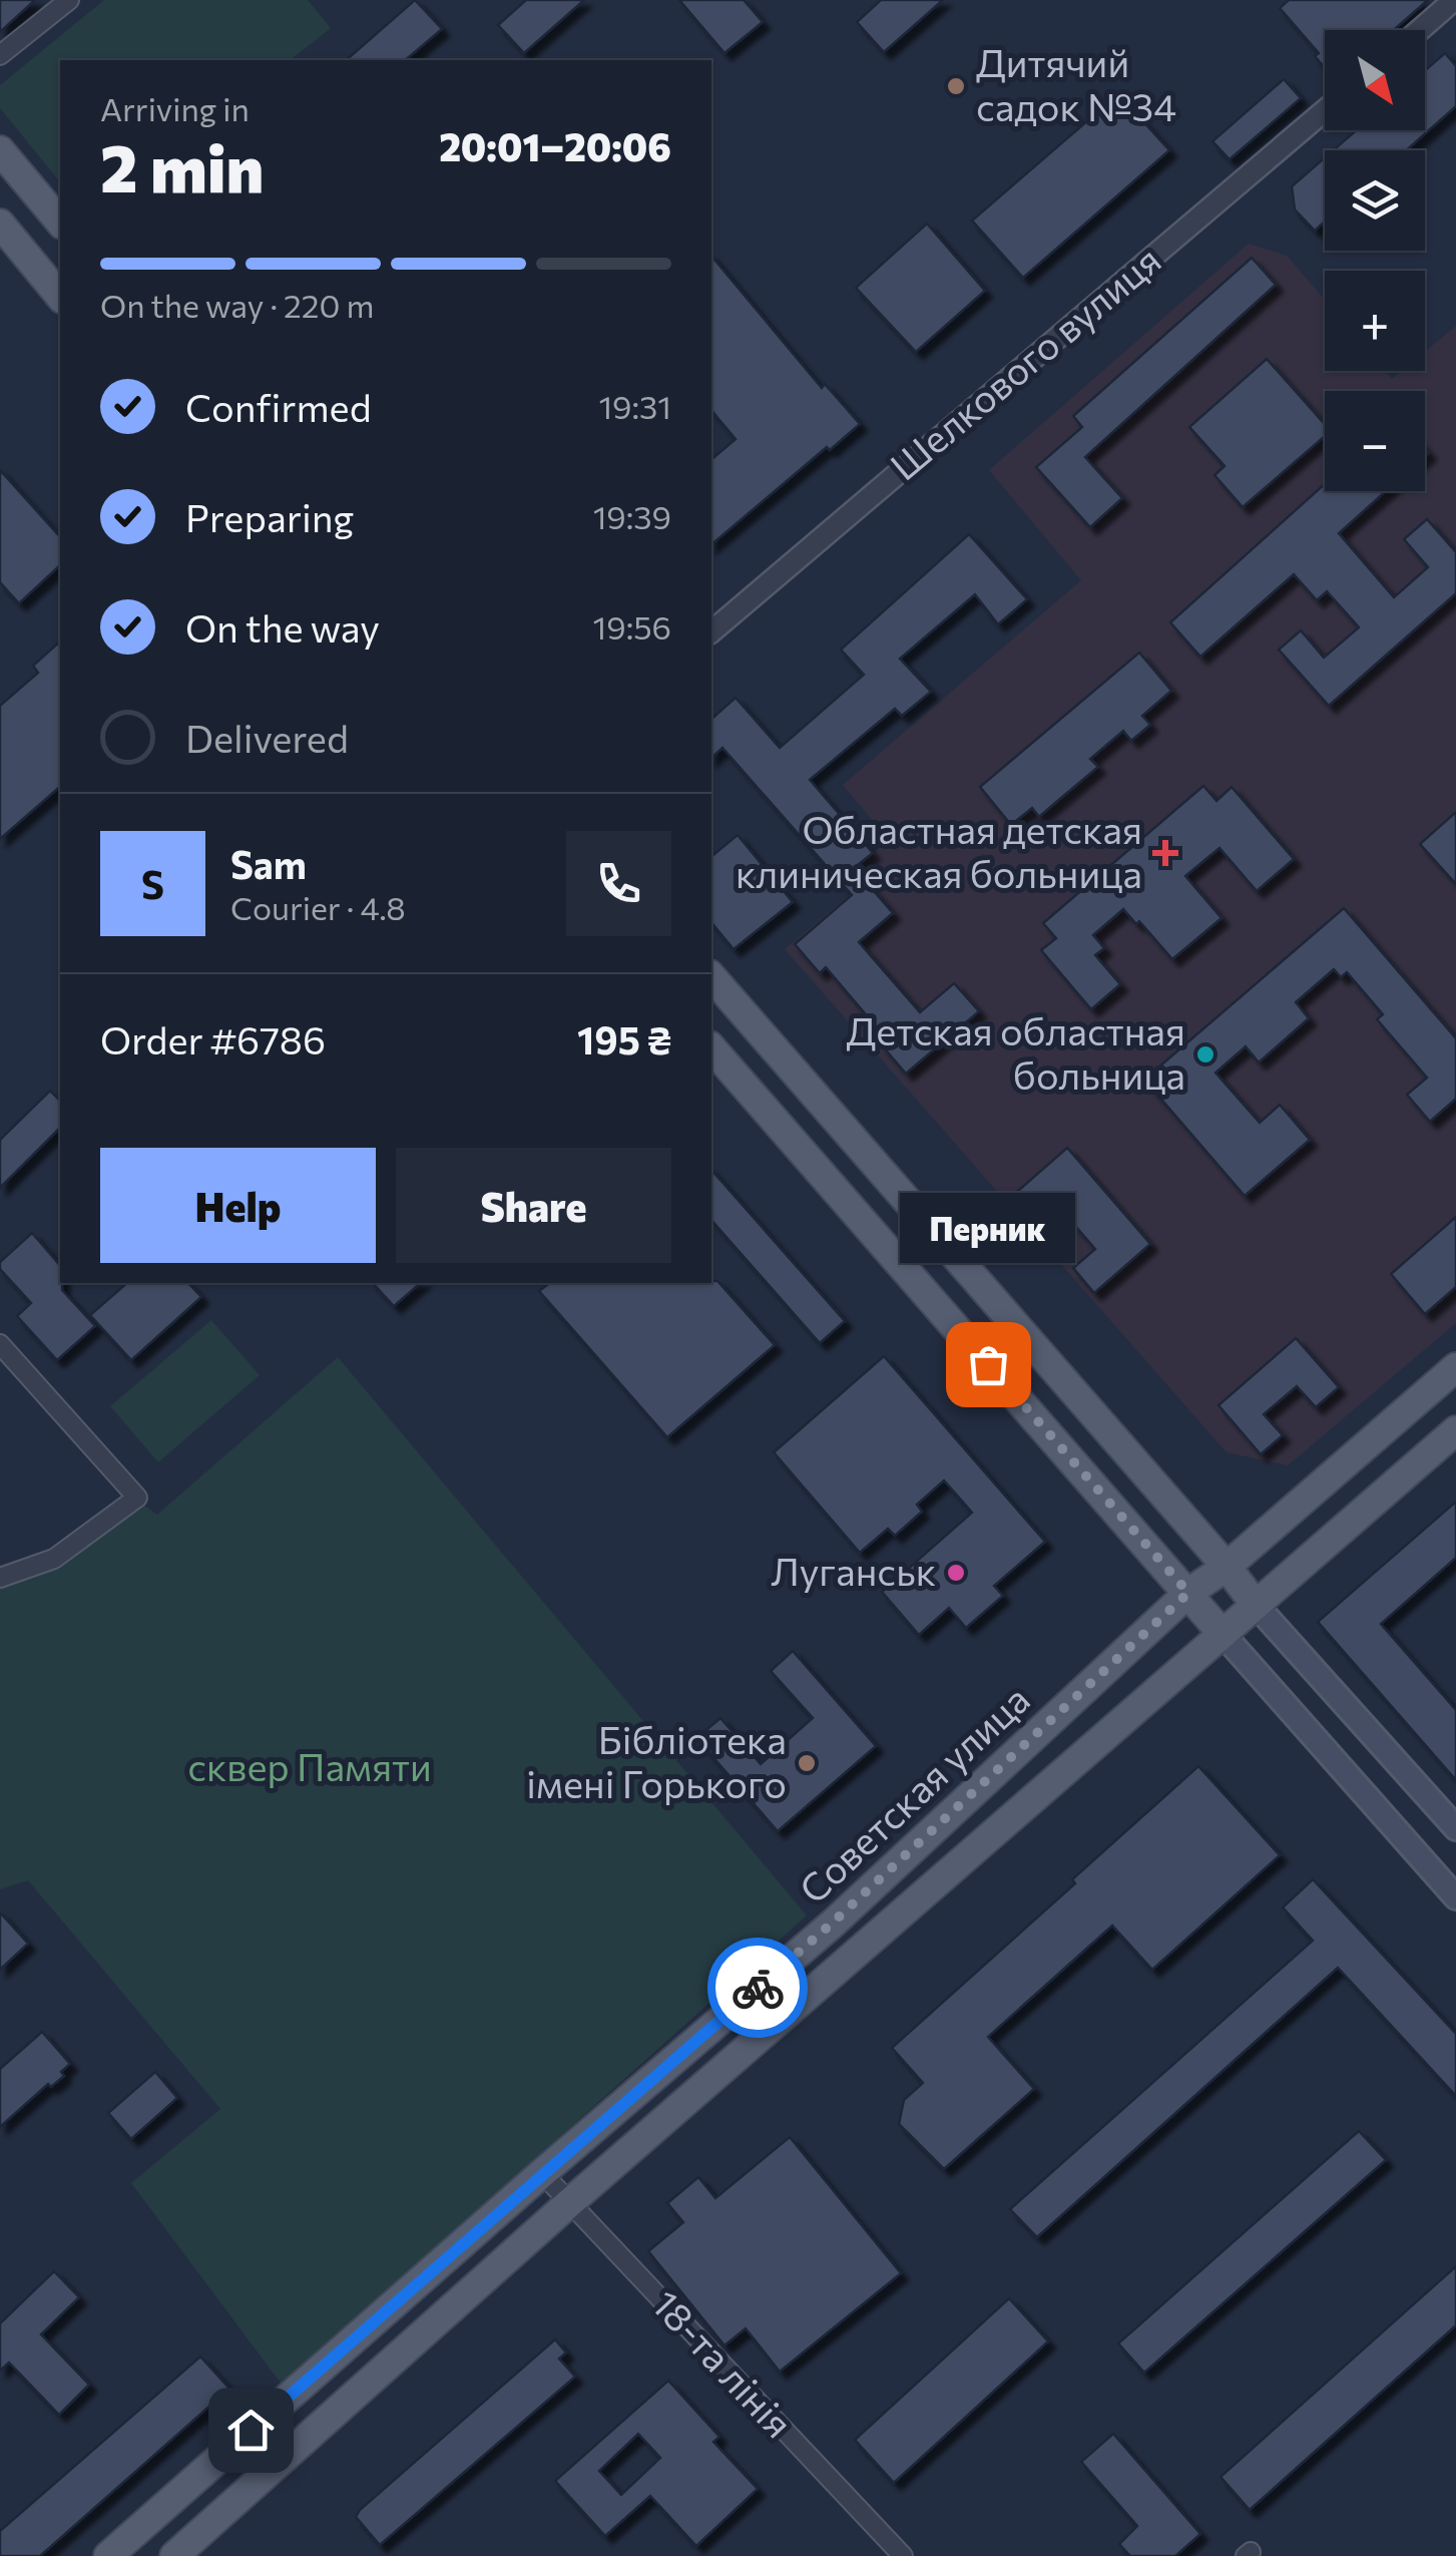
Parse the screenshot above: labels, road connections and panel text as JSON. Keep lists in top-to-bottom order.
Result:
{
  "streets": {
    "main road": ["Советская улица"],
    "street": ["Шелкового вулиця", "18-та лінія"]
  },
  "crossings": [
    ["Советская улица", "18-та лінія"]
  ],
  "parks": ["сквер Памяти"],
  "places": {
    "other": [
      "Дитячий садок №34",
      "Детская областная больница",
      "Перник",
      "Луганськ",
      "Бібліотека імені Горького"
    ],
    "health": ["Областная детская клиническая больница"]
  },
  "north": "bottom right",
  "page": {
    "map_buttons": ["+", "−"],
    "heading": ["2 min", "Arriving in", "20:01–20:06"],
    "panel": [
      "Sam",
      "Courier · 4.8",
      "Order #6786",
      "195 ₴"
    ],
    "bar": "On the way · 220 m",
    "list": [
      ["Confirmed", "19:31"],
      ["Preparing", "19:39"],
      ["On the way", "19:56"],
      "Delivered"
    ],
    "round": "S",
    "buttons": ["Help", "Share"],
    "bubble": "Перник"
  }
}
